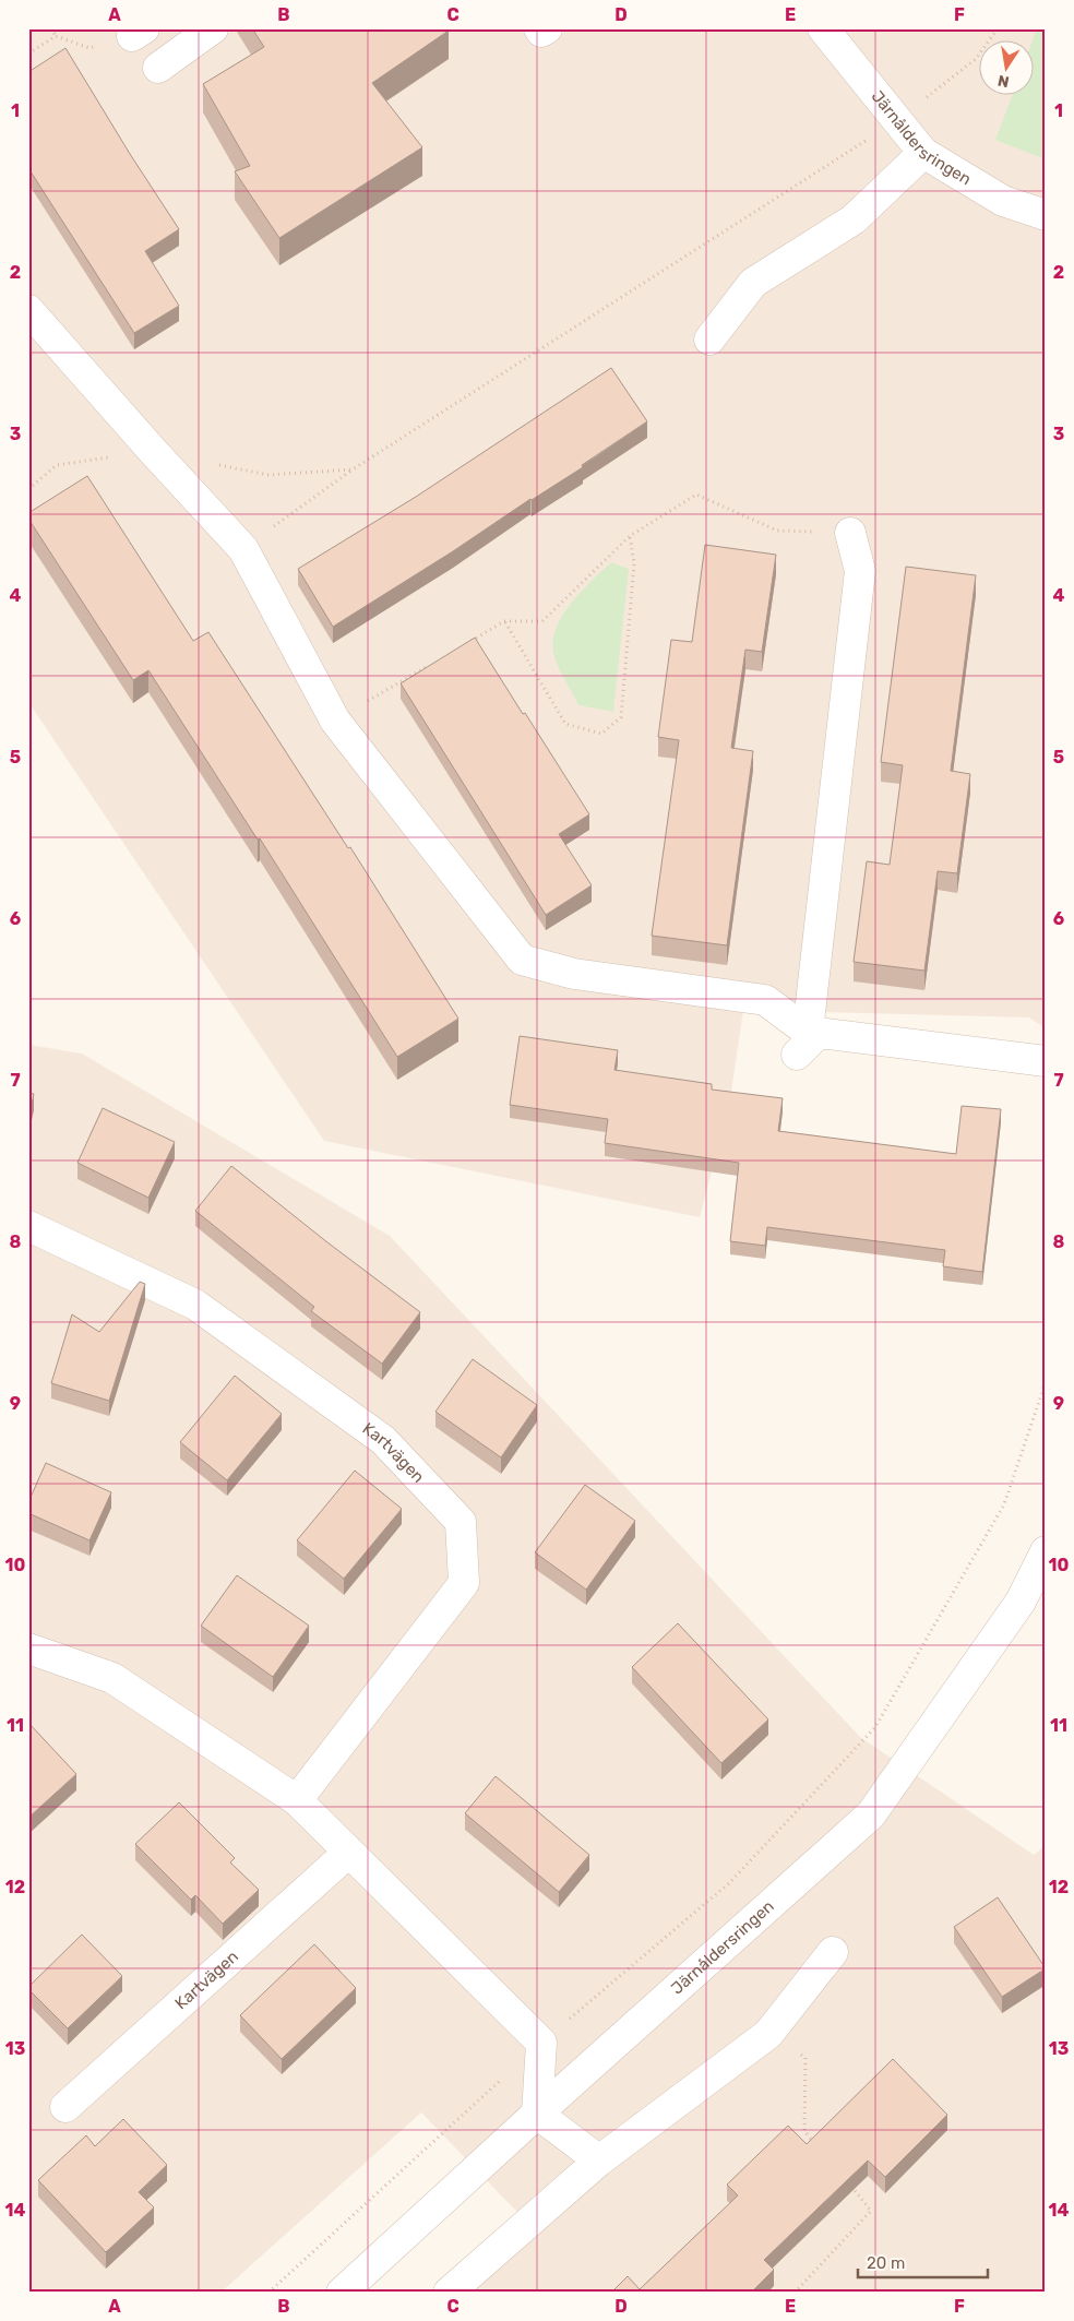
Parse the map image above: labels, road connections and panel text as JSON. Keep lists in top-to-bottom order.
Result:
{
  "streets": {
    "street": ["Järnåldersringen", "Kartvägen"]
  },
  "scale_bar": "20 m",
  "north": "bottom",
  "grid": {
    "columns": [
      "A",
      "B",
      "C",
      "D",
      "E",
      "F"
    ],
    "rows": [
      "1",
      "2",
      "3",
      "4",
      "5",
      "6",
      "7",
      "8",
      "9",
      "10",
      "11",
      "12",
      "13",
      "14"
    ]
  }
}
